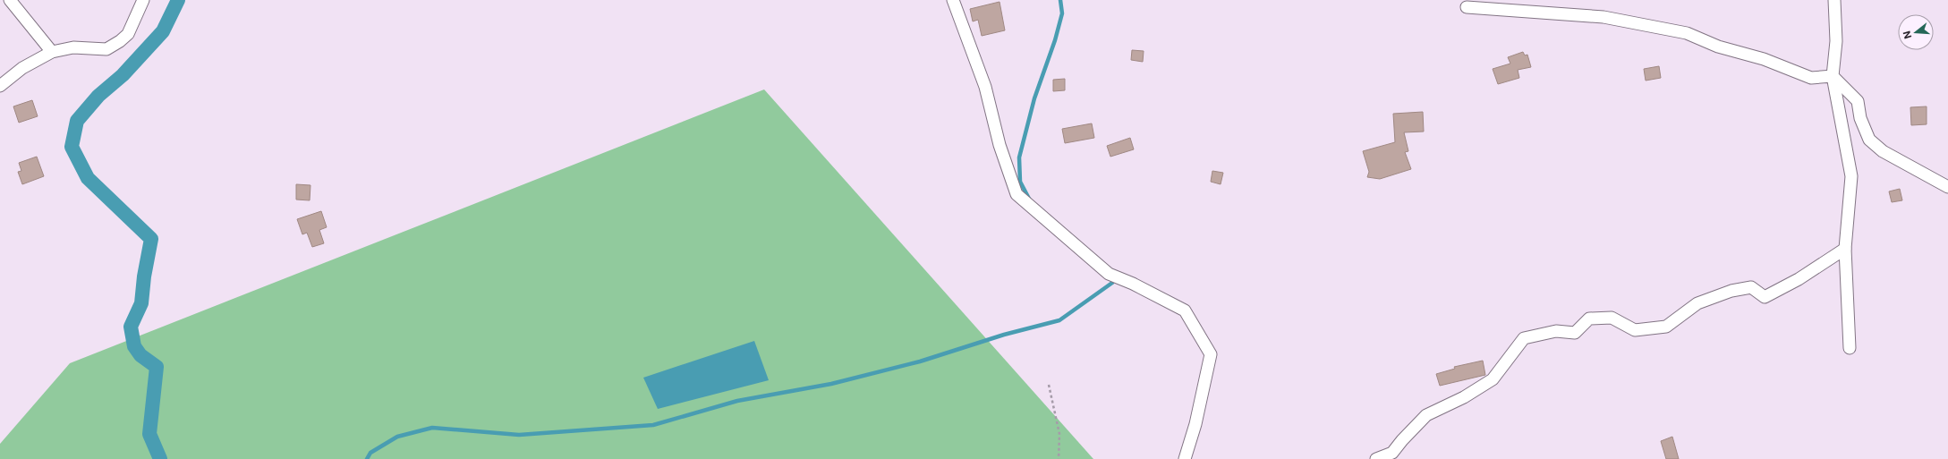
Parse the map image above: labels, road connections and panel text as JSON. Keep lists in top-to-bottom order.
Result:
{
  "north": "left"
}
